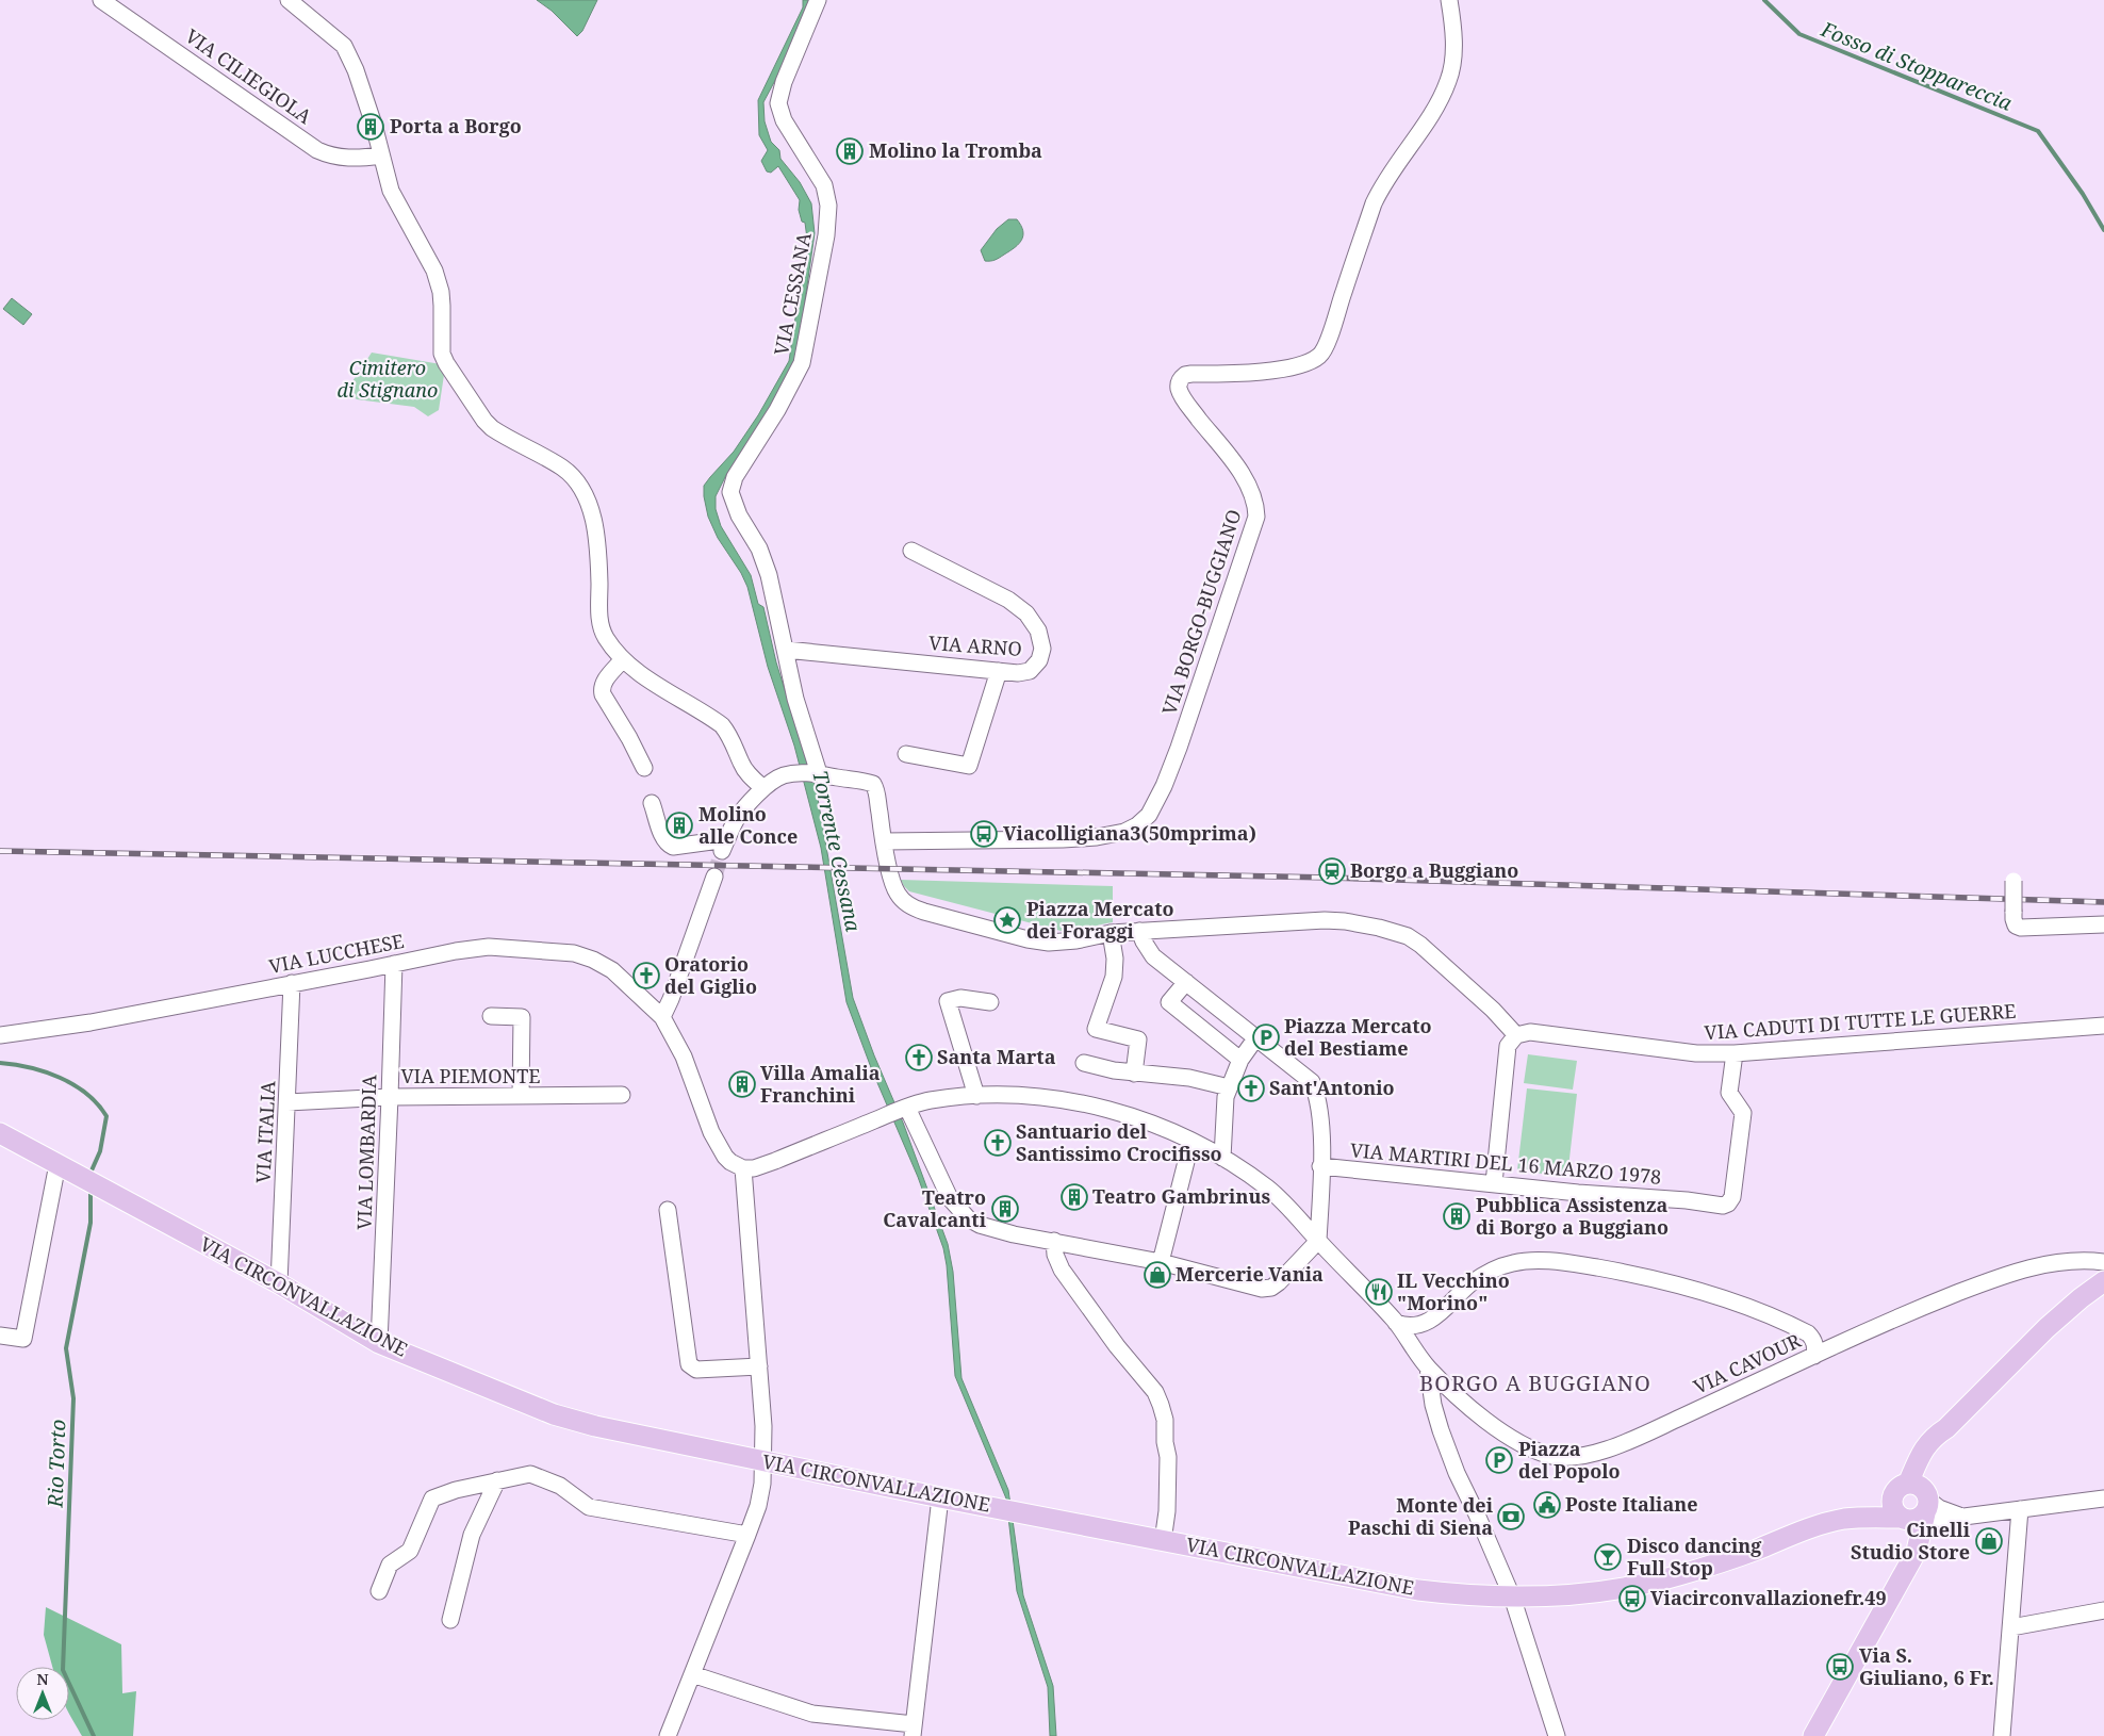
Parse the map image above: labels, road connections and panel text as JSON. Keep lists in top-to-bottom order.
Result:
{
  "streets": {
    "main road": ["VIA CIRCONVALLAZIONE"],
    "street": [
      "VIA CILIEGIOLA",
      "VIA CESSANA",
      "VIA BORGO-BUGGIANO",
      "VIA ARNO",
      "VIA LUCCHESE",
      "VIA CADUTI DI TUTTE LE GUERRE",
      "VIA PIEMONTE",
      "VIA ITALIA",
      "VIA LOMBARDIA",
      "VIA MARTIRI DEL 16 MARZO 1978",
      "VIA CAVOUR"
    ]
  },
  "crossings": [
    ["VIA CESSANA", "VIA ARNO"],
    ["VIA LUCCHESE", "VIA ITALIA"],
    ["VIA LUCCHESE", "VIA LOMBARDIA"],
    ["VIA LUCCHESE", "VIA CAVOUR"],
    ["VIA CADUTI DI TUTTE LE GUERRE", "VIA MARTIRI DEL 16 MARZO 1978"],
    ["VIA PIEMONTE", "VIA ITALIA"],
    ["VIA PIEMONTE", "VIA LOMBARDIA"],
    ["VIA ITALIA", "VIA CIRCONVALLAZIONE"],
    ["VIA LOMBARDIA", "VIA CIRCONVALLAZIONE"]
  ],
  "districts": ["BORGO A BUGGIANO"],
  "water": ["Fosso di Stoppareccia", "Torrente Cessana", "Rio Torto"],
  "parks": ["Cimitero di Stignano"],
  "places": {
    "building": [
      "Porta a Borgo",
      "Molino la Tromba",
      "Molino alle Conce",
      "Villa Amalia Franchini",
      "Teatro Gambrinus",
      "Teatro Cavalcanti",
      "Pubblica Assistenza di Borgo a Buggiano"
    ],
    "bus stop": ["Viacolligiana3(50mprima)", "Viacirconvallazionefr.49", "Via S. Giuliano, 6 Fr."],
    "station": ["Borgo a Buggiano"],
    "place": ["Piazza Mercato dei Foraggi"],
    "church": [
      "Oratorio del Giglio",
      "Santa Marta",
      "Sant'Antonio",
      "Santuario del Santissimo Crocifisso"
    ],
    "parking": ["Piazza Mercato del Bestiame", "Piazza del Popolo"],
    "shop": ["Mercerie Vania", "Cinelli Studio Store"],
    "restaurant": ["IL Vecchino \"Morino\""],
    "public building": ["Poste Italiane"],
    "bank": ["Monte dei Paschi di Siena"],
    "bar": ["Disco dancing Full Stop"]
  },
  "north": "top"
}
